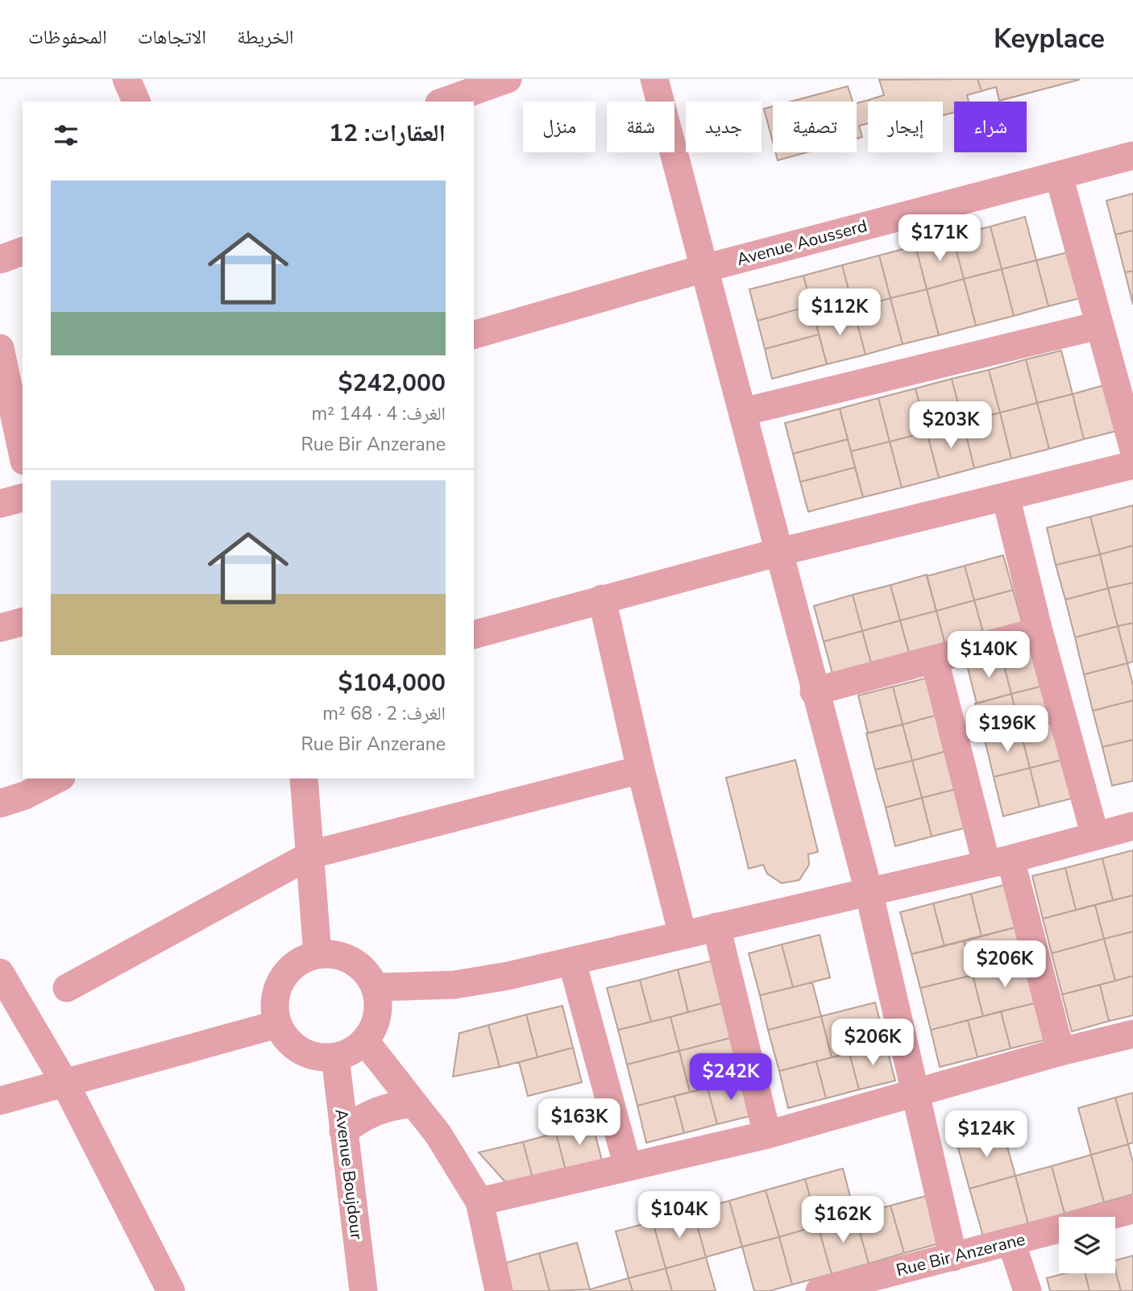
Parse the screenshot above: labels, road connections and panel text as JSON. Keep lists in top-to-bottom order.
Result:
{
  "streets": {
    "street": ["Avenue Aousserd", "Avenue Boujdour", "Rue Bir Anzerane"]
  },
  "page": {
    "header": "Keyplace",
    "nav": ["الخريطة", "الاتجاهات", "المحفوظات"],
    "chip": [
      "شراء",
      "إيجار",
      "تصفية",
      "جديد",
      "شقة",
      "منزل"
    ],
    "heading": "العقارات: 12",
    "list": [
      {
        "name": "$242,000",
        "note": "الغرف: 4 · 144 m² · Rue Bir Anzerane"
      },
      {
        "name": "$104,000",
        "note": "الغرف: 2 · 68 m² · Rue Bir Anzerane"
      }
    ],
    "price": [
      "$171K",
      "$112K",
      "$203K",
      "$140K",
      "$196K",
      "$206K",
      "$206K",
      "$242K",
      "$163K",
      "$124K",
      "$104K",
      "$162K"
    ]
  }
}
